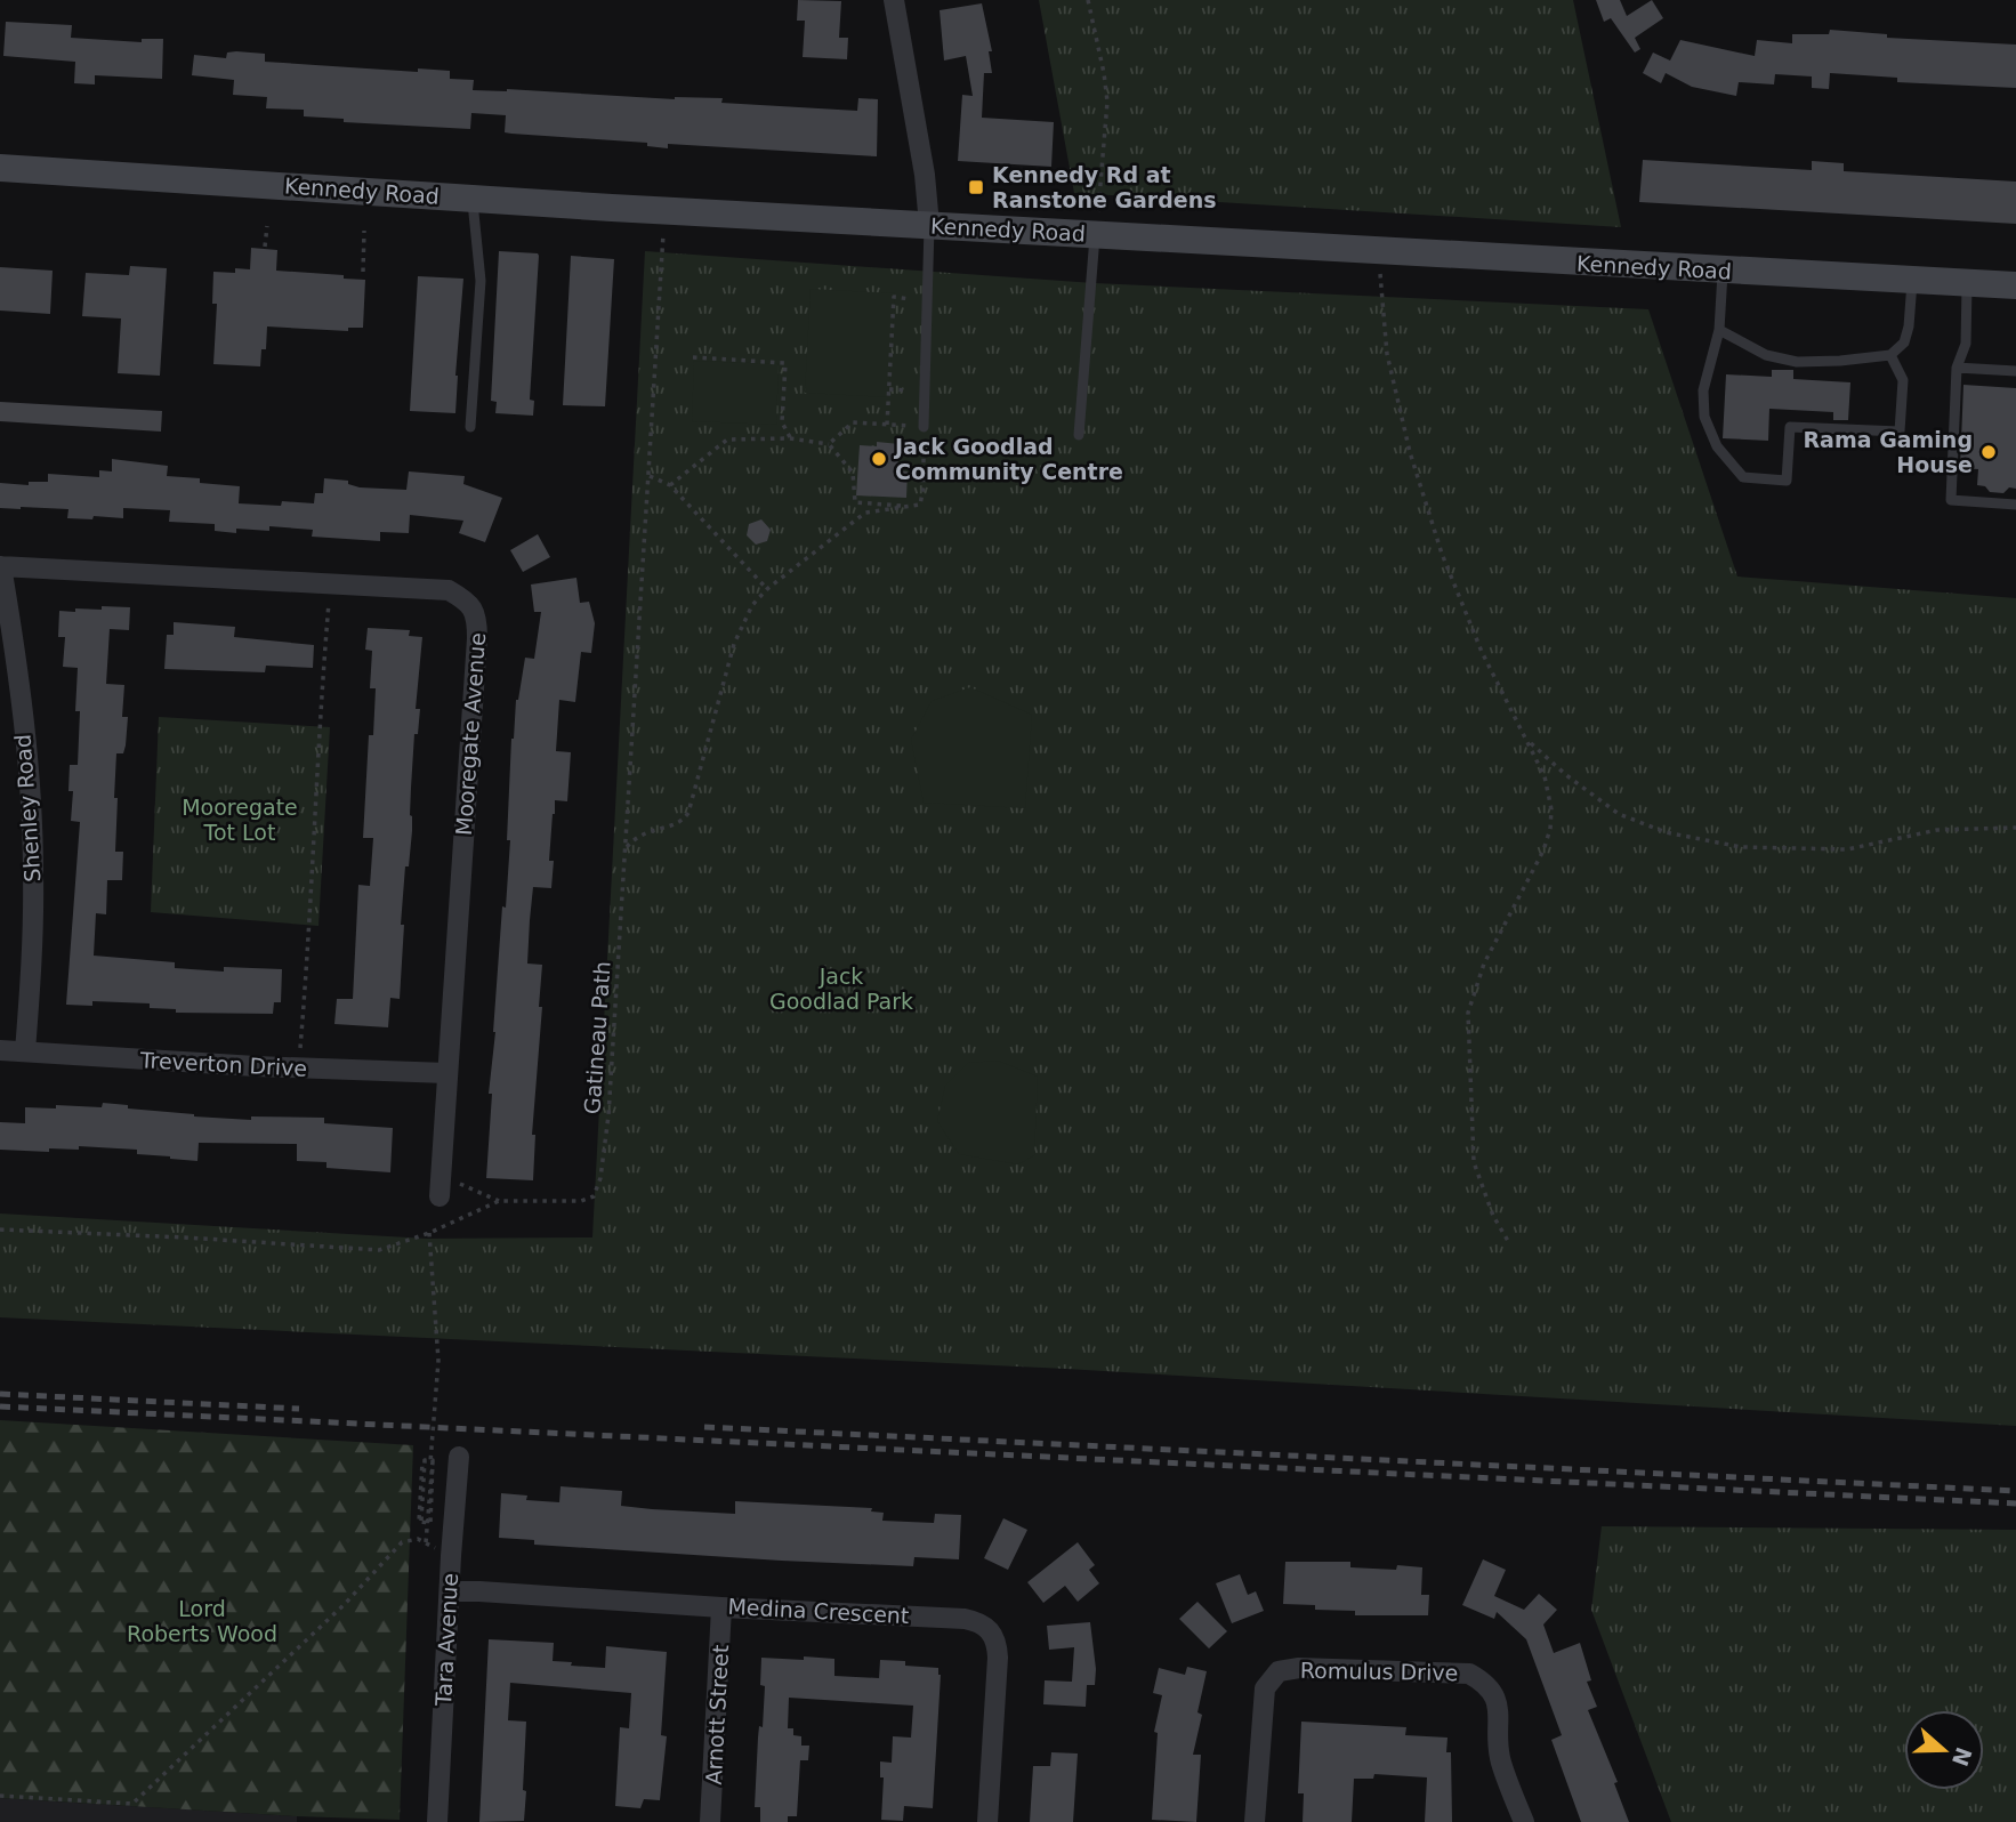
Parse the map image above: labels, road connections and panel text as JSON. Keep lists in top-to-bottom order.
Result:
{
  "streets": {
    "main road": ["Kennedy Road"],
    "street": [
      "Mooregate Avenue",
      "Shenley Road",
      "Treverton Drive",
      "Medina Crescent",
      "Tara Avenue",
      "Romulus Drive",
      "Arnott Street"
    ],
    "path": ["Gatineau Path"]
  },
  "crossings": [
    ["Kennedy Road", "Gatineau Path"],
    ["Mooregate Avenue", "Shenley Road"],
    ["Mooregate Avenue", "Treverton Drive"],
    ["Shenley Road", "Treverton Drive"],
    ["Medina Crescent", "Tara Avenue"],
    ["Medina Crescent", "Arnott Street"]
  ],
  "parks": ["Mooregate Tot Lot", "Jack Goodlad Park", "Lord Roberts Wood"],
  "places": {
    "transit": ["Kennedy Rd at Ranstone Gardens"],
    "other": ["Rama Gaming House", "Jack Goodlad Community Centre"]
  },
  "north": "right"
}
